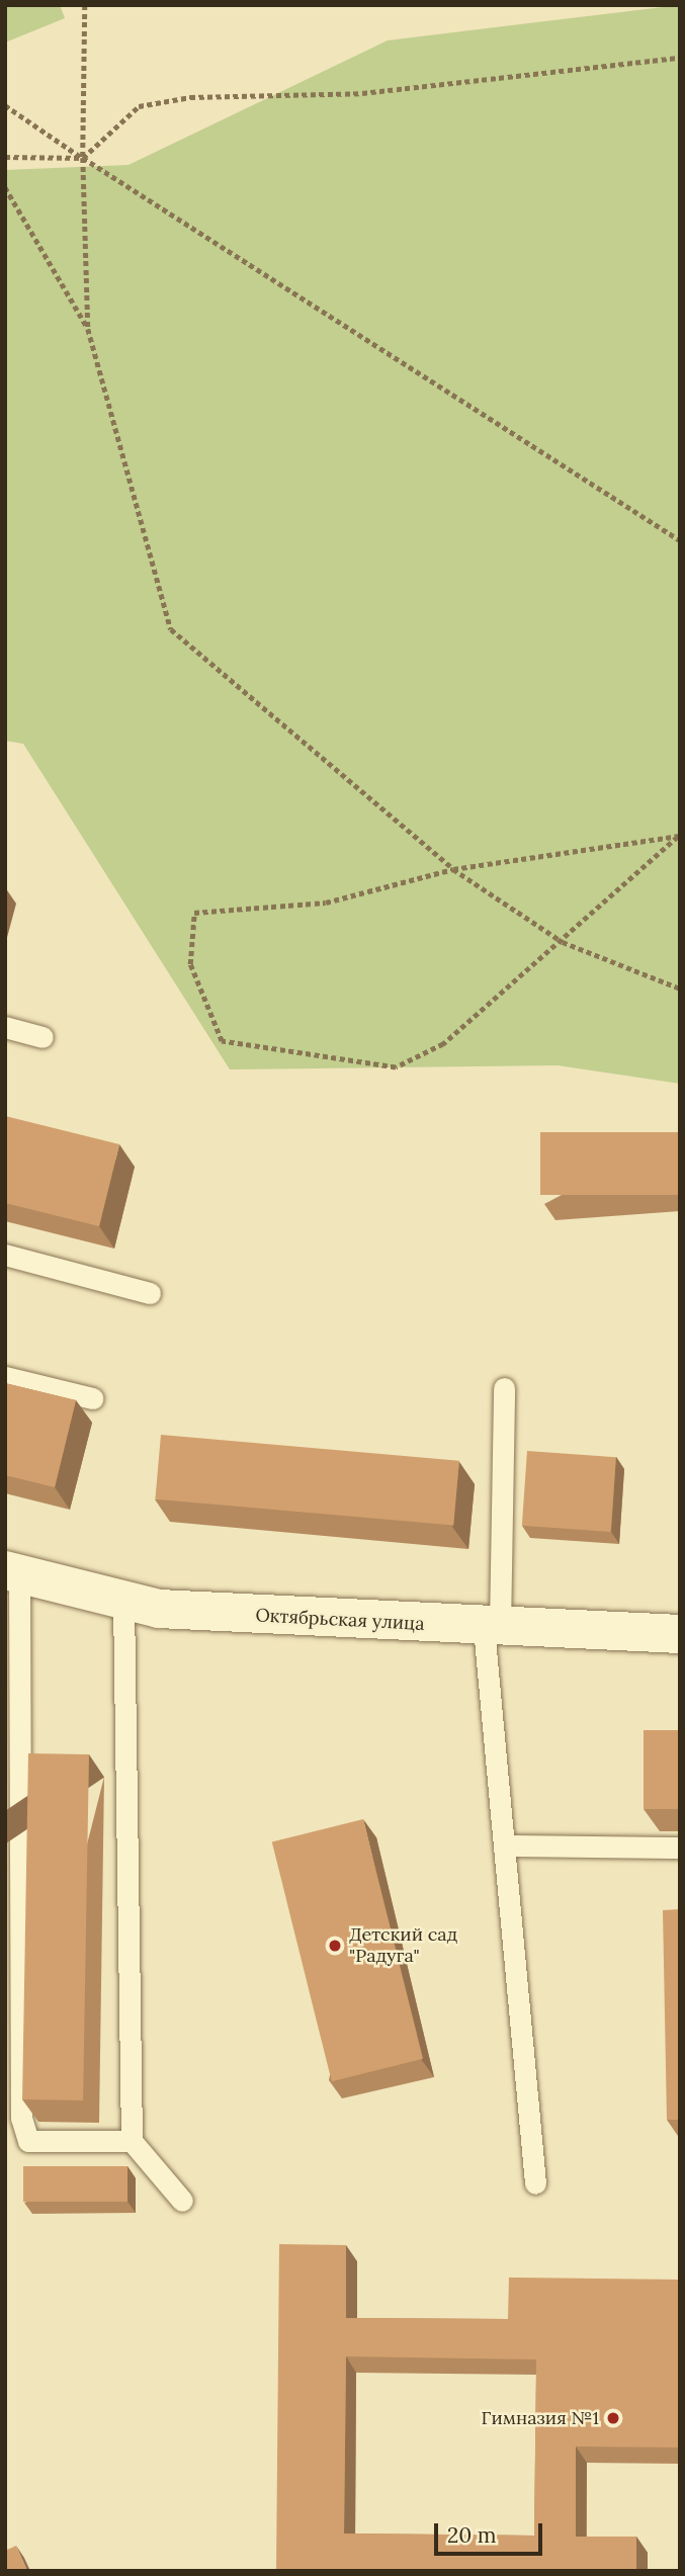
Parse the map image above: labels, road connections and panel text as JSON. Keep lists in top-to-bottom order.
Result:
{
  "streets": {
    "street": ["Октябрьская улица"]
  },
  "places": ["Детский сад \"Радуга\"", "Гимназия №1"],
  "scale_bar": "20 m"
}
